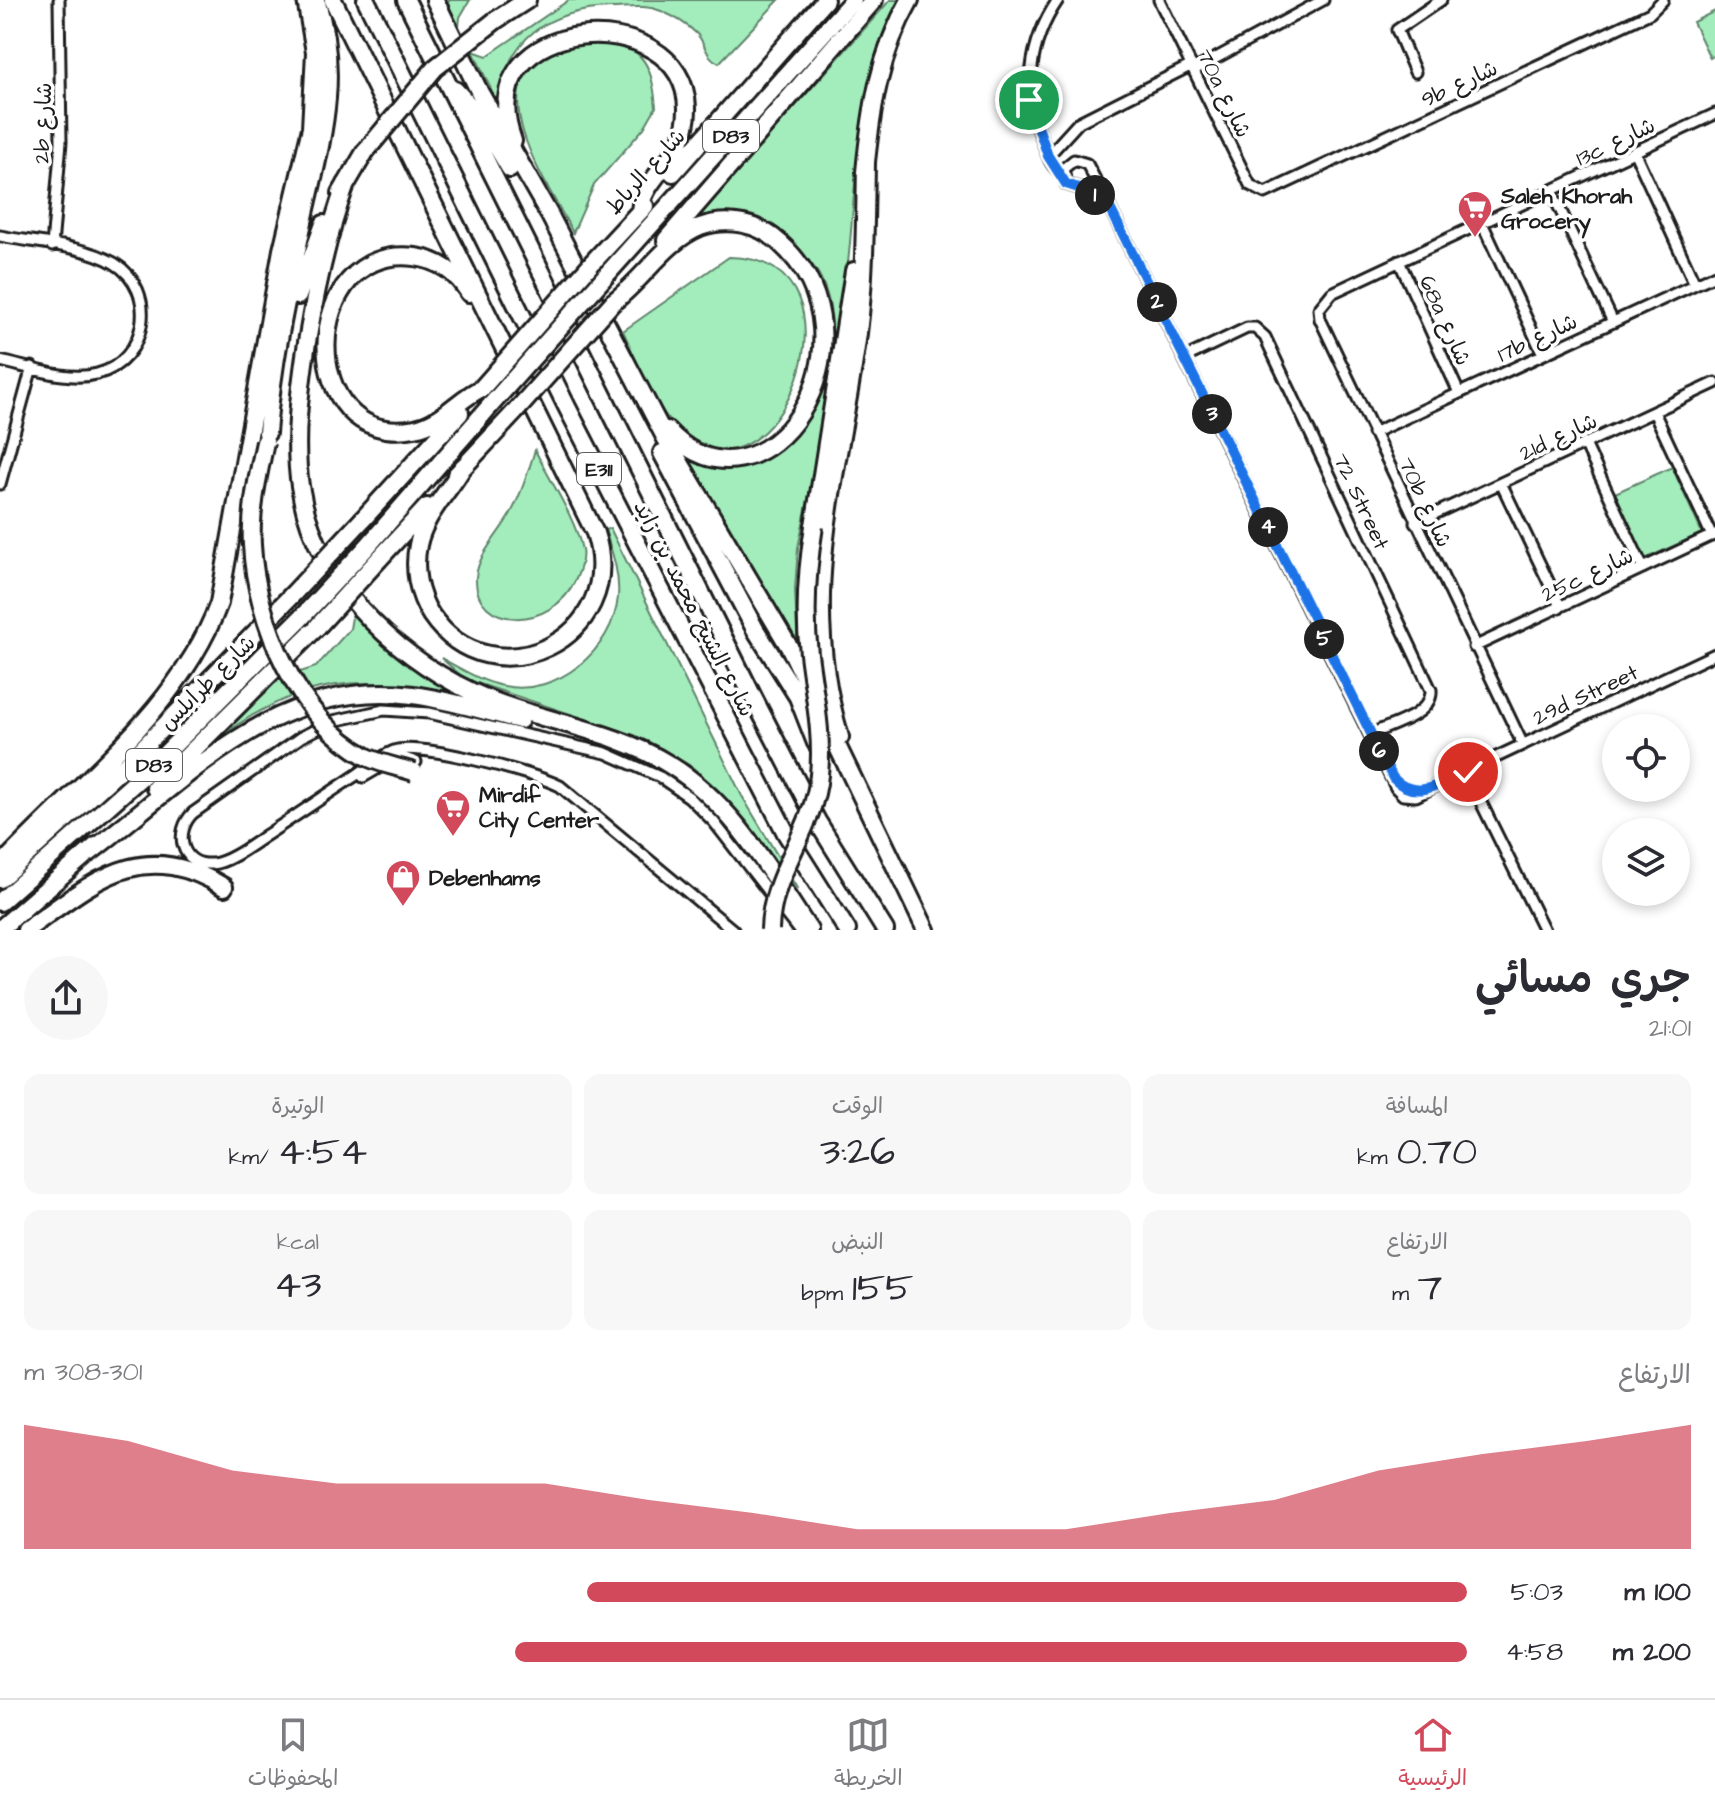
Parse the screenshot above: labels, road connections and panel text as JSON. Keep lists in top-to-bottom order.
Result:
{
  "streets": {
    "highway": [
      "D83",
      "شارع الرباط",
      "E311",
      "شارع الشيخ محمد بن زايد",
      "شارع طرابلس"
    ],
    "street": [
      "9b شارع",
      "70a شارع",
      "2b شارع",
      "13c شارع",
      "68a شارع",
      "17b شارع",
      "21d شارع",
      "72 Street",
      "70b شارع",
      "25c شارع",
      "29d Street"
    ]
  },
  "crossings": [
    ["9b شارع", "70a شارع"],
    ["13c شارع", "68a شارع"],
    ["13c شارع", "70b شارع"],
    ["شارع الرباط", "شارع طرابلس"],
    ["68a شارع", "17b شارع"],
    ["17b شارع", "70b شارع"],
    ["21d شارع", "70b شارع"],
    ["72 Street", "29d Street"],
    ["70b شارع", "25c شارع"],
    ["70b شارع", "29d Street"]
  ],
  "places": {
    "supermarket": ["Saleh Khorah Grocery", "Mirdif City Center"],
    "shop": ["Debenhams"]
  },
  "page": {
    "pins": [
      "1",
      "2",
      "3",
      "4",
      "5",
      "6"
    ],
    "heading": ["جري مسائي", "21:01"],
    "stats": [
      ["المسافة", "0.70 km"],
      ["الوقت", "3:26"],
      ["الوتيرة", "4:54 /km"],
      ["الارتفاع", "7 m"],
      ["النبض", "155 bpm"],
      ["kcal", "43"]
    ],
    "chart": ["الارتفاع", "301–308 m"],
    "list": [
      {
        "name": "100 m",
        "note": "5:03"
      },
      {
        "name": "200 m",
        "note": "4:58"
      }
    ],
    "tabs": ["الرئيسية", "الخريطة", "المحفوظات"]
  }
}
